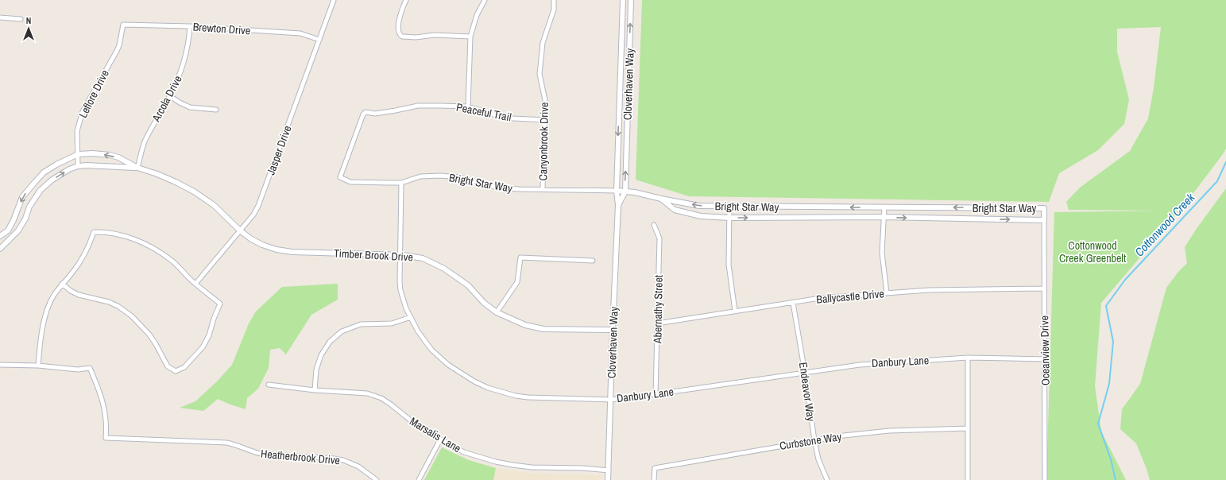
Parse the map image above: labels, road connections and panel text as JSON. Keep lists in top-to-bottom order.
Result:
{
  "streets": {
    "street": [
      "Brewton Drive",
      "Cloverhaven Way",
      "Leflore Drive",
      "Arcola Drive",
      "Peaceful Trail",
      "Canyonbrook Drive",
      "Jasper Drive",
      "Bright Star Way",
      "Timber Brook Drive",
      "Ballycastle Drive",
      "Abernathy Street",
      "Oceanview Drive",
      "Danbury Lane",
      "Endeavor Way",
      "Marsalis Lane",
      "Curbstone Way",
      "Heatherbrook Drive"
    ]
  },
  "crossings": [
    ["Brewton Drive", "Leflore Drive"],
    ["Brewton Drive", "Arcola Drive"],
    ["Brewton Drive", "Jasper Drive"],
    ["Cloverhaven Way", "Bright Star Way"],
    ["Cloverhaven Way", "Timber Brook Drive"],
    ["Cloverhaven Way", "Danbury Lane"],
    ["Cloverhaven Way", "Marsalis Lane"],
    ["Leflore Drive", "Timber Brook Drive"],
    ["Arcola Drive", "Timber Brook Drive"],
    ["Peaceful Trail", "Canyonbrook Drive"],
    ["Peaceful Trail", "Bright Star Way"],
    ["Canyonbrook Drive", "Bright Star Way"],
    ["Jasper Drive", "Timber Brook Drive"],
    ["Bright Star Way", "Oceanview Drive"],
    ["Bright Star Way", "Danbury Lane"],
    ["Timber Brook Drive", "Danbury Lane"],
    ["Ballycastle Drive", "Abernathy Street"],
    ["Ballycastle Drive", "Oceanview Drive"],
    ["Ballycastle Drive", "Endeavor Way"],
    ["Abernathy Street", "Danbury Lane"],
    ["Oceanview Drive", "Danbury Lane"],
    ["Danbury Lane", "Endeavor Way"],
    ["Endeavor Way", "Curbstone Way"]
  ],
  "water": ["Cottonwood Creek"],
  "parks": ["Cottonwood Creek Greenbelt"],
  "north": "top"
}
